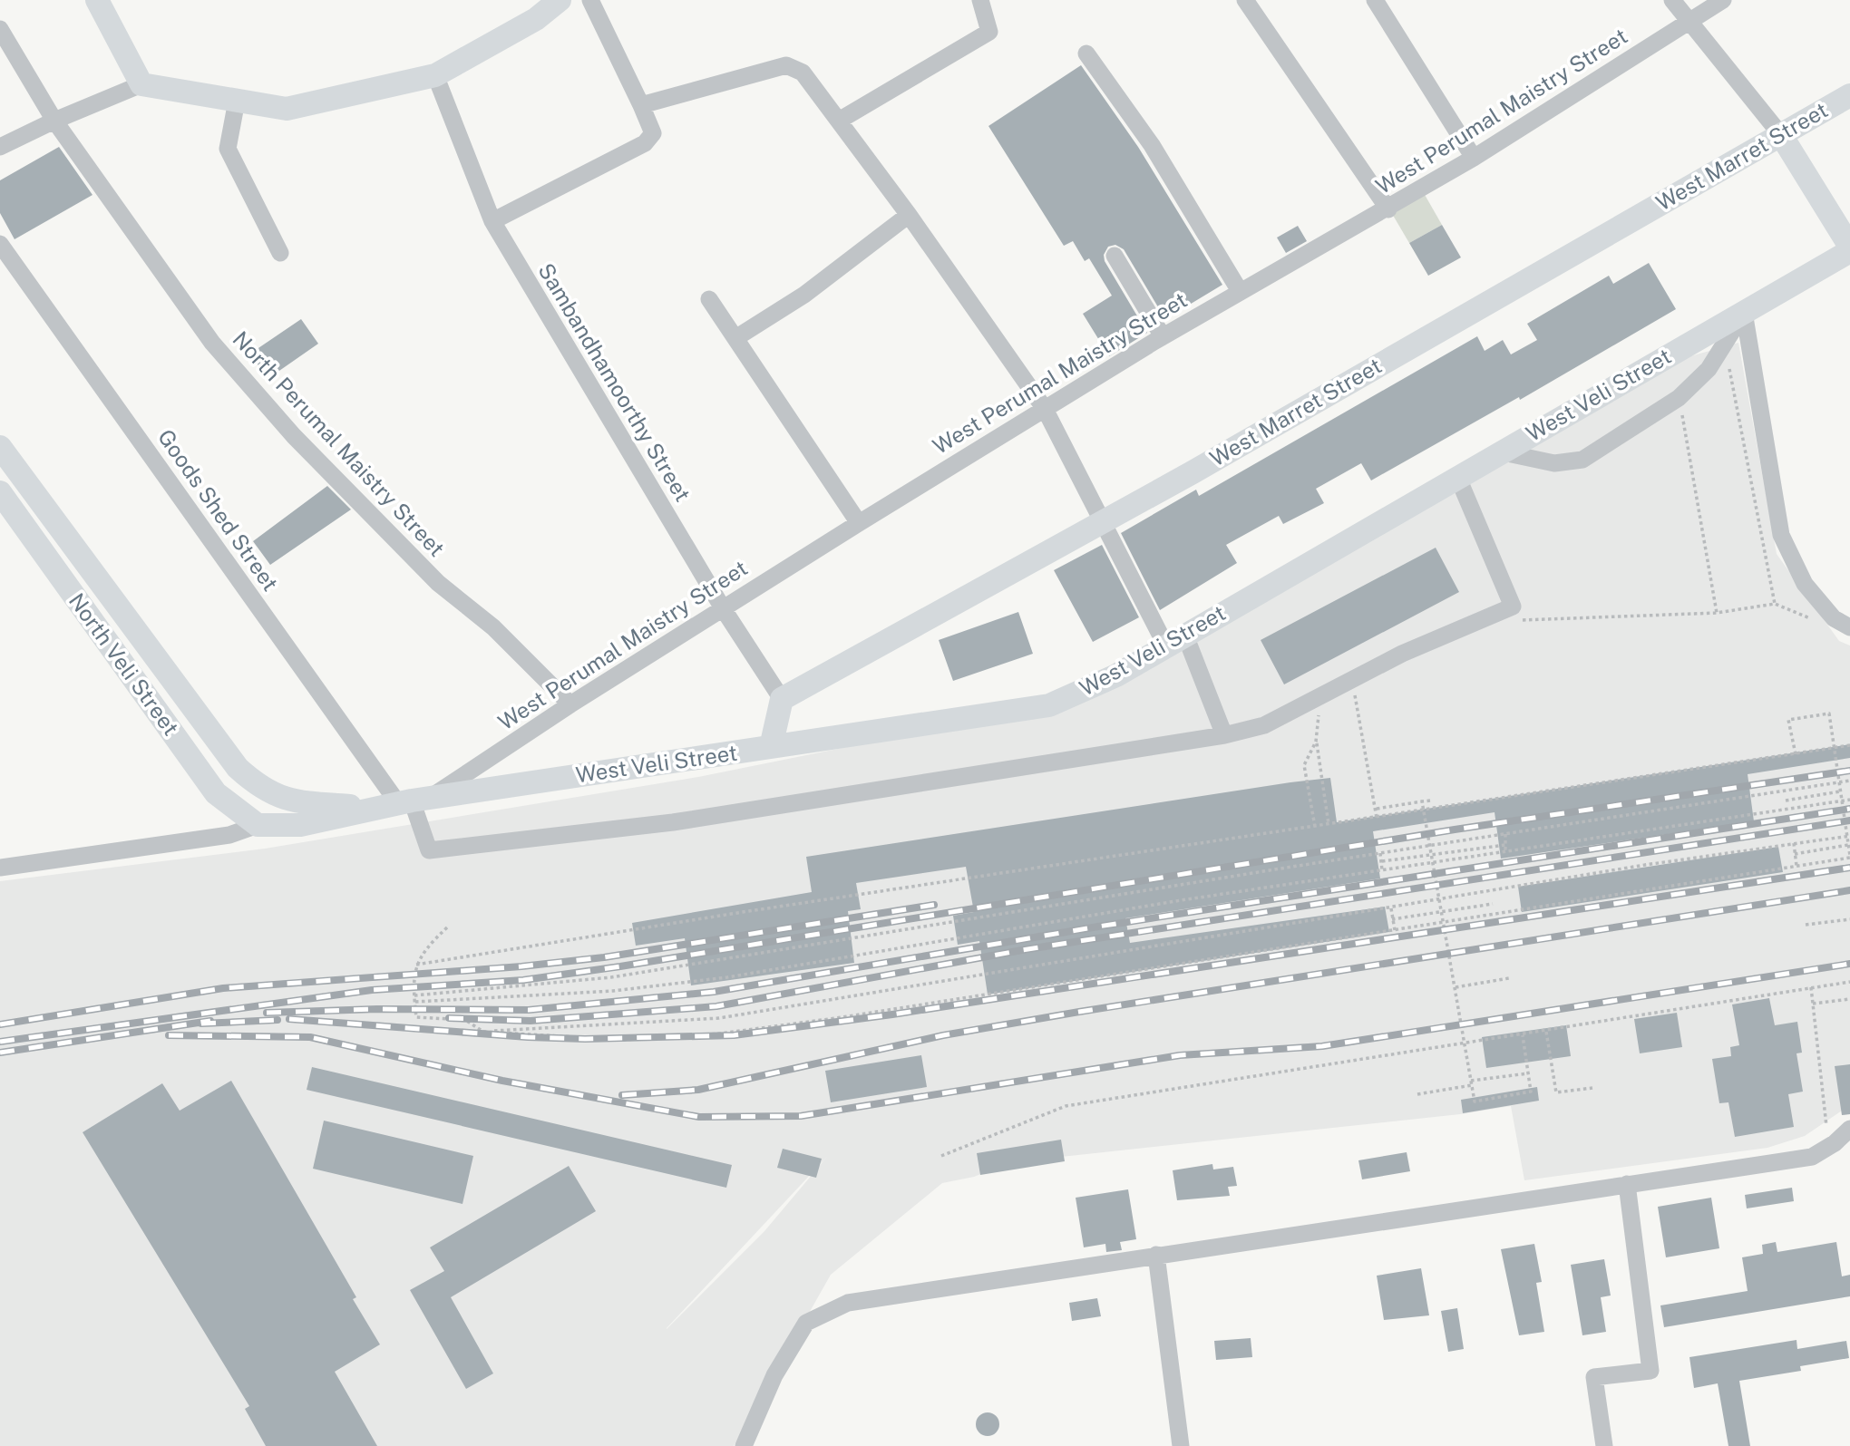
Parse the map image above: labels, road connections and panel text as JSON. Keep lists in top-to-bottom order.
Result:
{
  "streets": {
    "main road": ["West Marret Street", "West Veli Street", "North Veli Street"],
    "street": [
      "West Perumal Maistry Street",
      "Sambandhamoorthy Street",
      "North Perumal Maistry Street",
      "Goods Shed Street"
    ]
  },
  "crossings": [
    ["West Perumal Maistry Street", "Sambandhamoorthy Street"],
    ["West Perumal Maistry Street", "West Veli Street"],
    ["West Perumal Maistry Street", "North Perumal Maistry Street"],
    ["West Perumal Maistry Street", "Goods Shed Street"],
    ["West Marret Street", "Sambandhamoorthy Street"],
    ["West Veli Street", "Goods Shed Street"],
    ["West Veli Street", "North Veli Street"]
  ]
}
